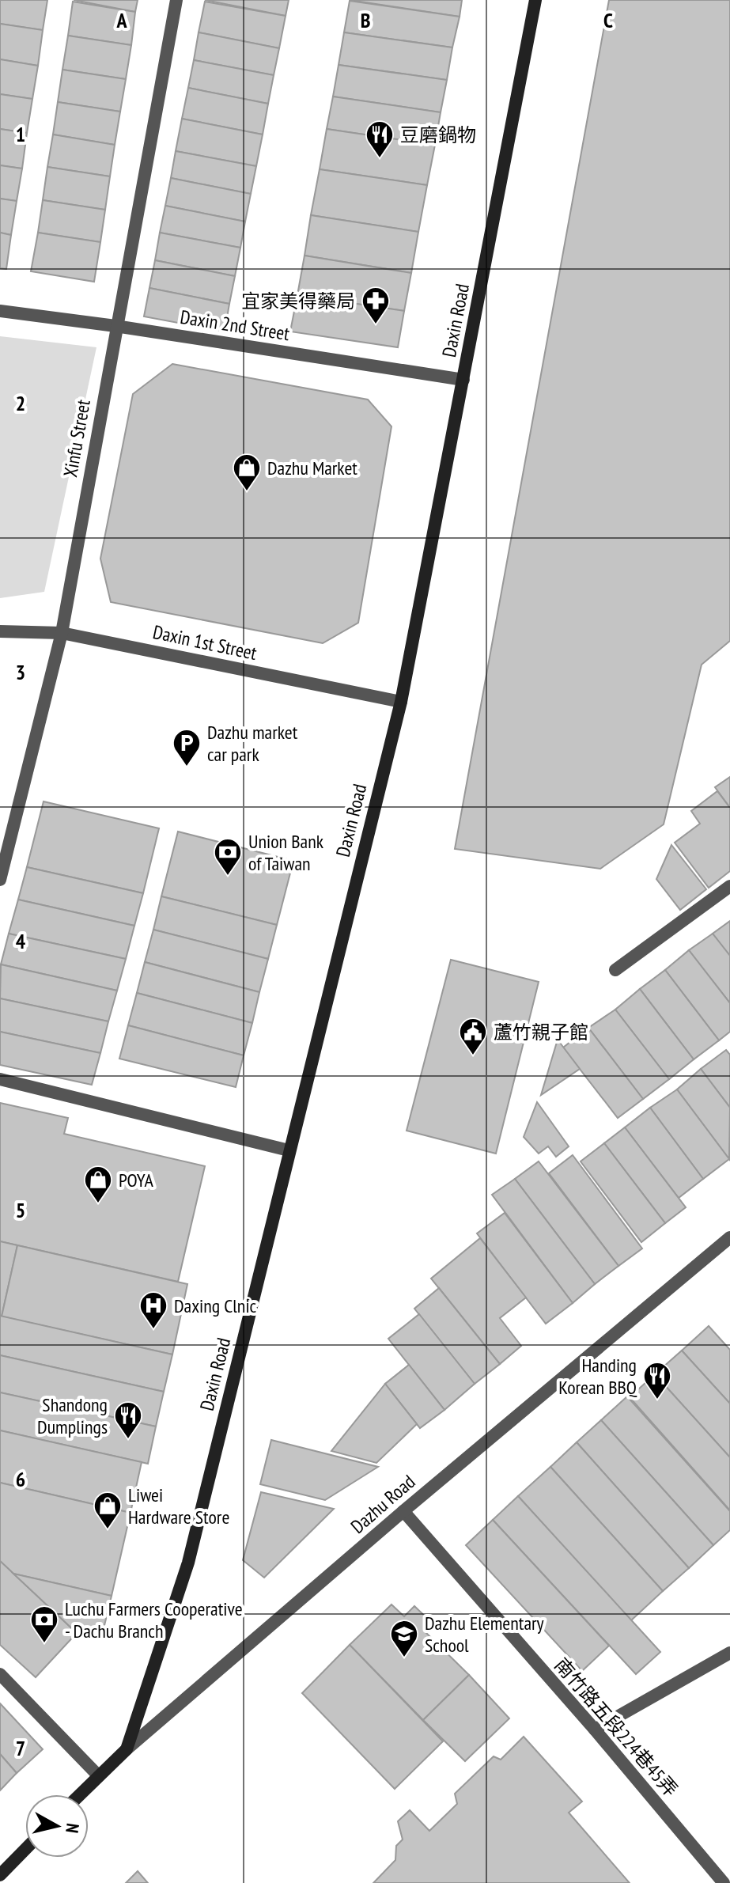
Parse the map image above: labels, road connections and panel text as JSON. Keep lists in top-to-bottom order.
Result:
{
  "streets": {
    "main road": ["Daxin Road", "Dazhu Road"],
    "street": [
      "Daxin 2nd Street",
      "Xinfu Street",
      "Daxin 1st Street",
      "南竹路五段224巷45弄"
    ]
  },
  "crossings": [
    ["Daxin Road", "Daxin 2nd Street"],
    ["Daxin Road", "Daxin 1st Street"],
    ["Daxin Road", "Dazhu Road"],
    ["Daxin 2nd Street", "Xinfu Street"],
    ["Xinfu Street", "Daxin 1st Street"],
    ["Dazhu Road", "南竹路五段224巷45弄"]
  ],
  "places": {
    "restaurant": ["豆磨鍋物", "Handing Korean BBQ", "Shandong Dumplings"],
    "pharmacy": ["宜家美得藥局"],
    "shop": ["Dazhu Market", "POYA", "Liwei Hardware Store"],
    "parking": ["Dazhu market car park"],
    "bank": ["Union Bank of Taiwan", "Luchu Farmers Cooperative - Dachu Branch"],
    "public building": ["蘆竹親子館"],
    "hospital": ["Daxing Clnic"],
    "school or university": ["Dazhu Elementary School"]
  },
  "north": "right",
  "grid": {
    "columns": ["A", "B", "C"],
    "rows": [
      "1",
      "2",
      "3",
      "4",
      "5",
      "6",
      "7"
    ]
  }
}
